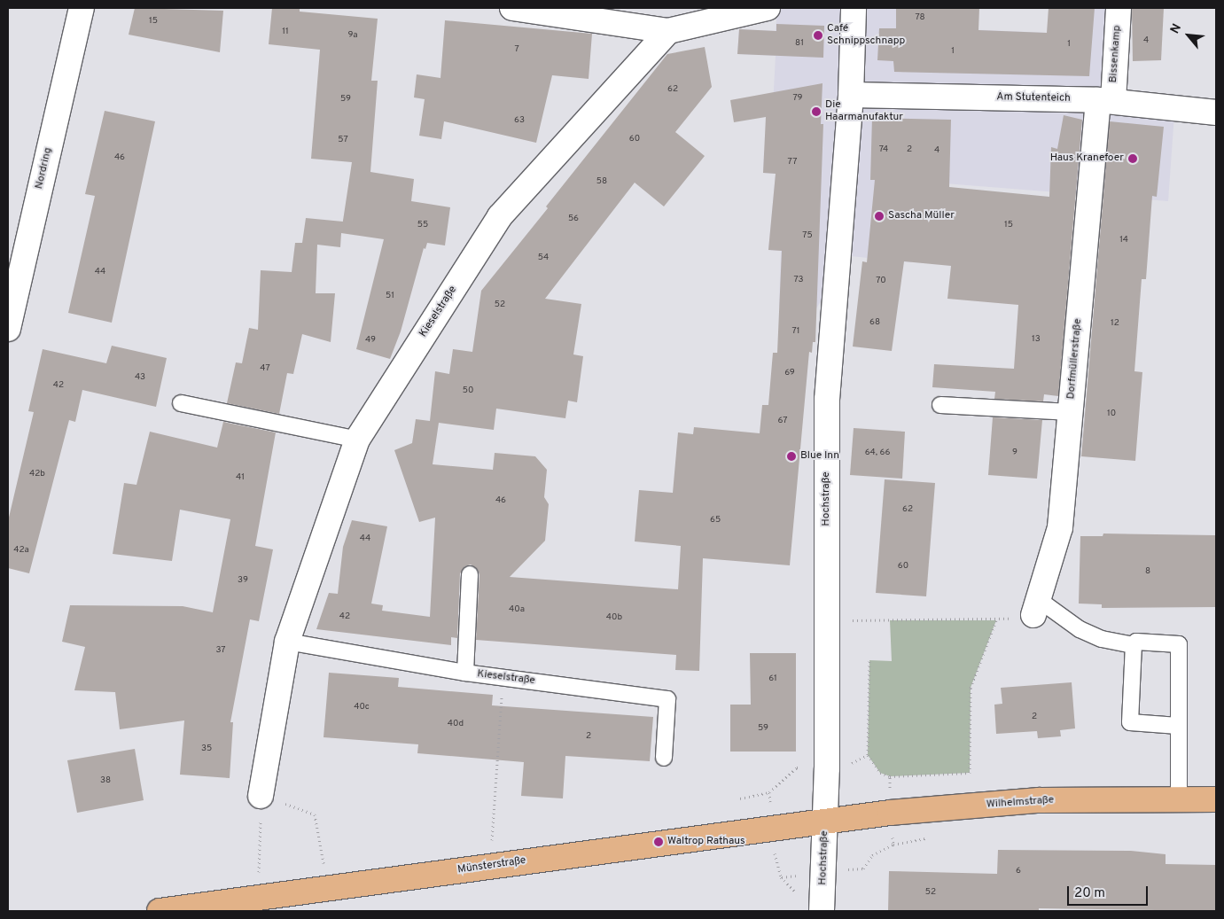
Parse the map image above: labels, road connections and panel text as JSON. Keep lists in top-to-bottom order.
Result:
{
  "streets": {
    "main road": ["Wilhelmstraße", "Münsterstraße"],
    "street": [
      "Bissenkamp",
      "Am Stutenteich",
      "Nordring",
      "Kieselstraße",
      "Dorfmüllerstraße",
      "Hochstraße"
    ]
  },
  "crossings": [
    ["Bissenkamp", "Am Stutenteich"],
    ["Bissenkamp", "Dorfmüllerstraße"],
    ["Am Stutenteich", "Dorfmüllerstraße"],
    ["Am Stutenteich", "Hochstraße"],
    ["Hochstraße", "Wilhelmstraße"],
    ["Hochstraße", "Münsterstraße"],
    ["Wilhelmstraße", "Münsterstraße"]
  ],
  "places": [
    "Café Schnippschnapp",
    "Die Haarmanufaktur",
    "Haus Kranefoer",
    "Sascha Müller",
    "Blue Inn",
    "Waltrop Rathaus"
  ],
  "house_numbers": [
    "78",
    "15",
    "11",
    "9a",
    "4",
    "81",
    "1",
    "7",
    "1",
    "62",
    "79",
    "59",
    "63",
    "60",
    "57",
    "74",
    "2",
    "4",
    "46",
    "77",
    "58",
    "56",
    "55",
    "15",
    "75",
    "14",
    "54",
    "44",
    "73",
    "70",
    "51",
    "52",
    "68",
    "12",
    "71",
    "13",
    "49",
    "47",
    "69",
    "43",
    "42",
    "50",
    "10",
    "67",
    "64, 66",
    "9",
    "42b",
    "41",
    "46",
    "62",
    "65",
    "44",
    "42a",
    "60",
    "8",
    "39",
    "40a",
    "42",
    "40b",
    "37",
    "61",
    "40c",
    "2",
    "40d",
    "59",
    "2",
    "35",
    "38",
    "6",
    "52"
  ],
  "scale_bar": "20 m",
  "north": "top left"
}
